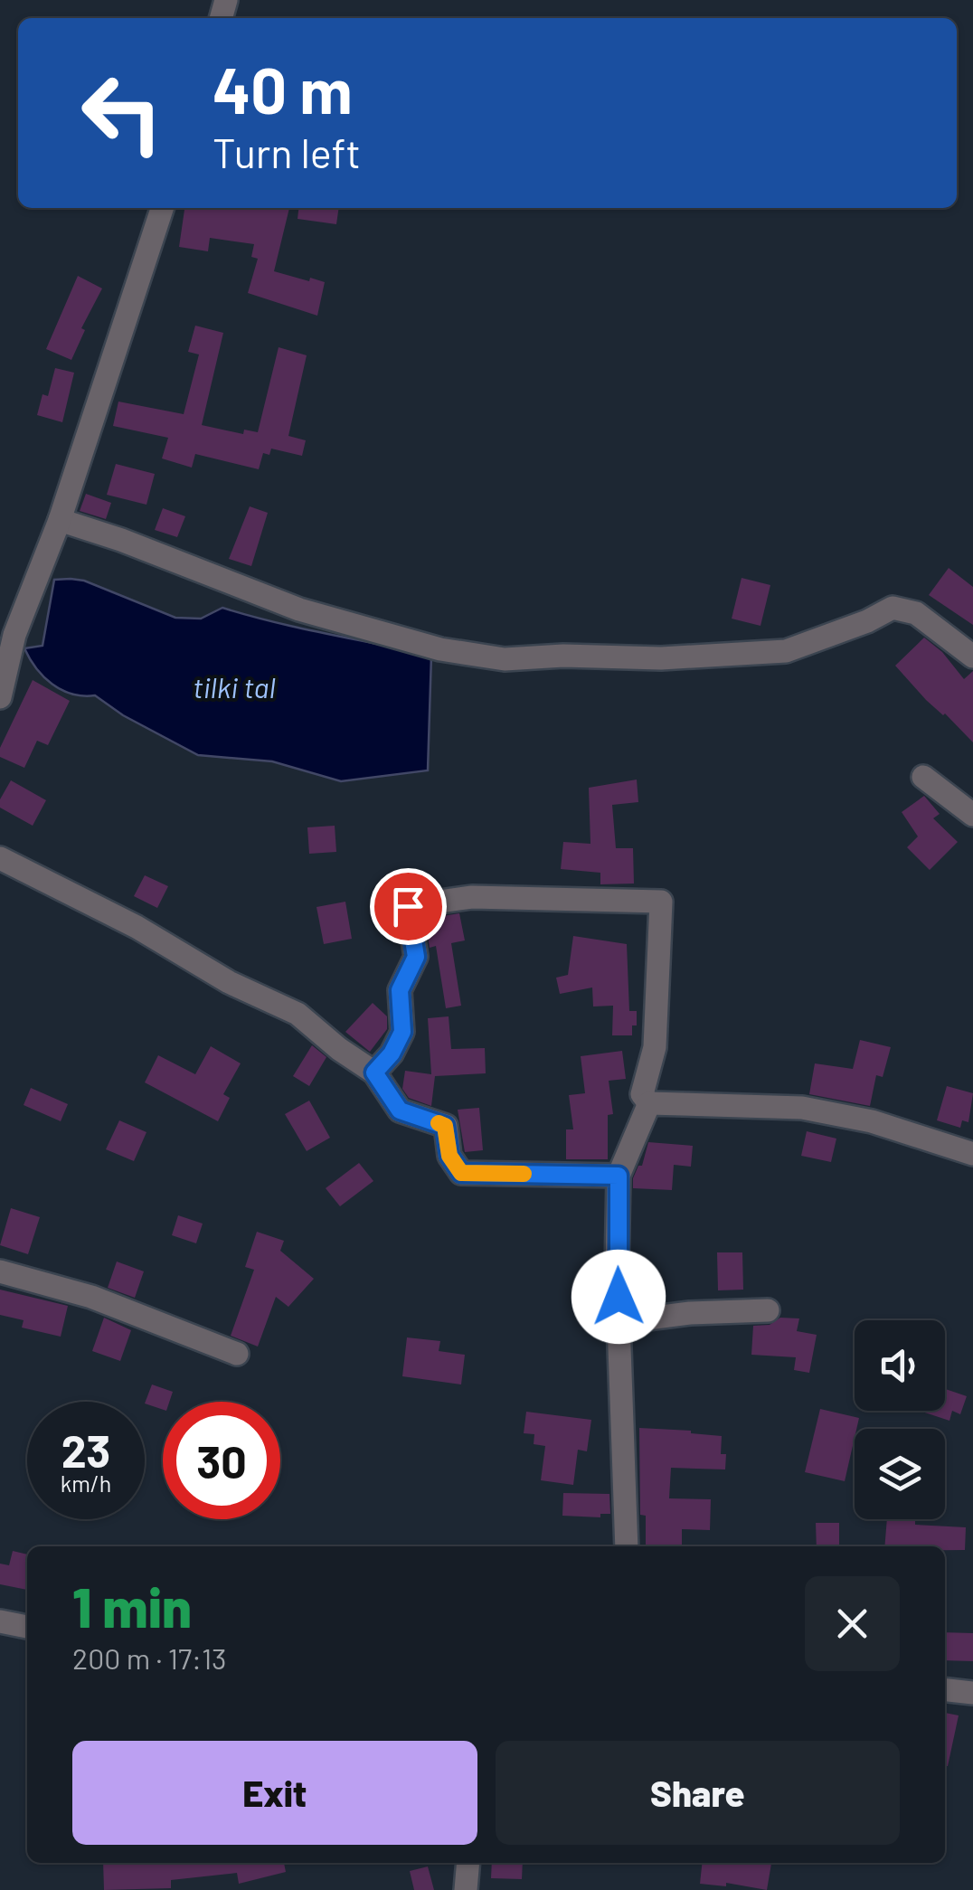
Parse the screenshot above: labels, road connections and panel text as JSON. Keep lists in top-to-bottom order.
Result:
{
  "water": ["tilki tal"],
  "page": {
    "turn": ["40 m", "Turn left"],
    "speed": "23 km/h",
    "limit": "30",
    "heading": ["1 min", "200 m · 17:13"],
    "buttons": ["Exit", "Share"]
  }
}
